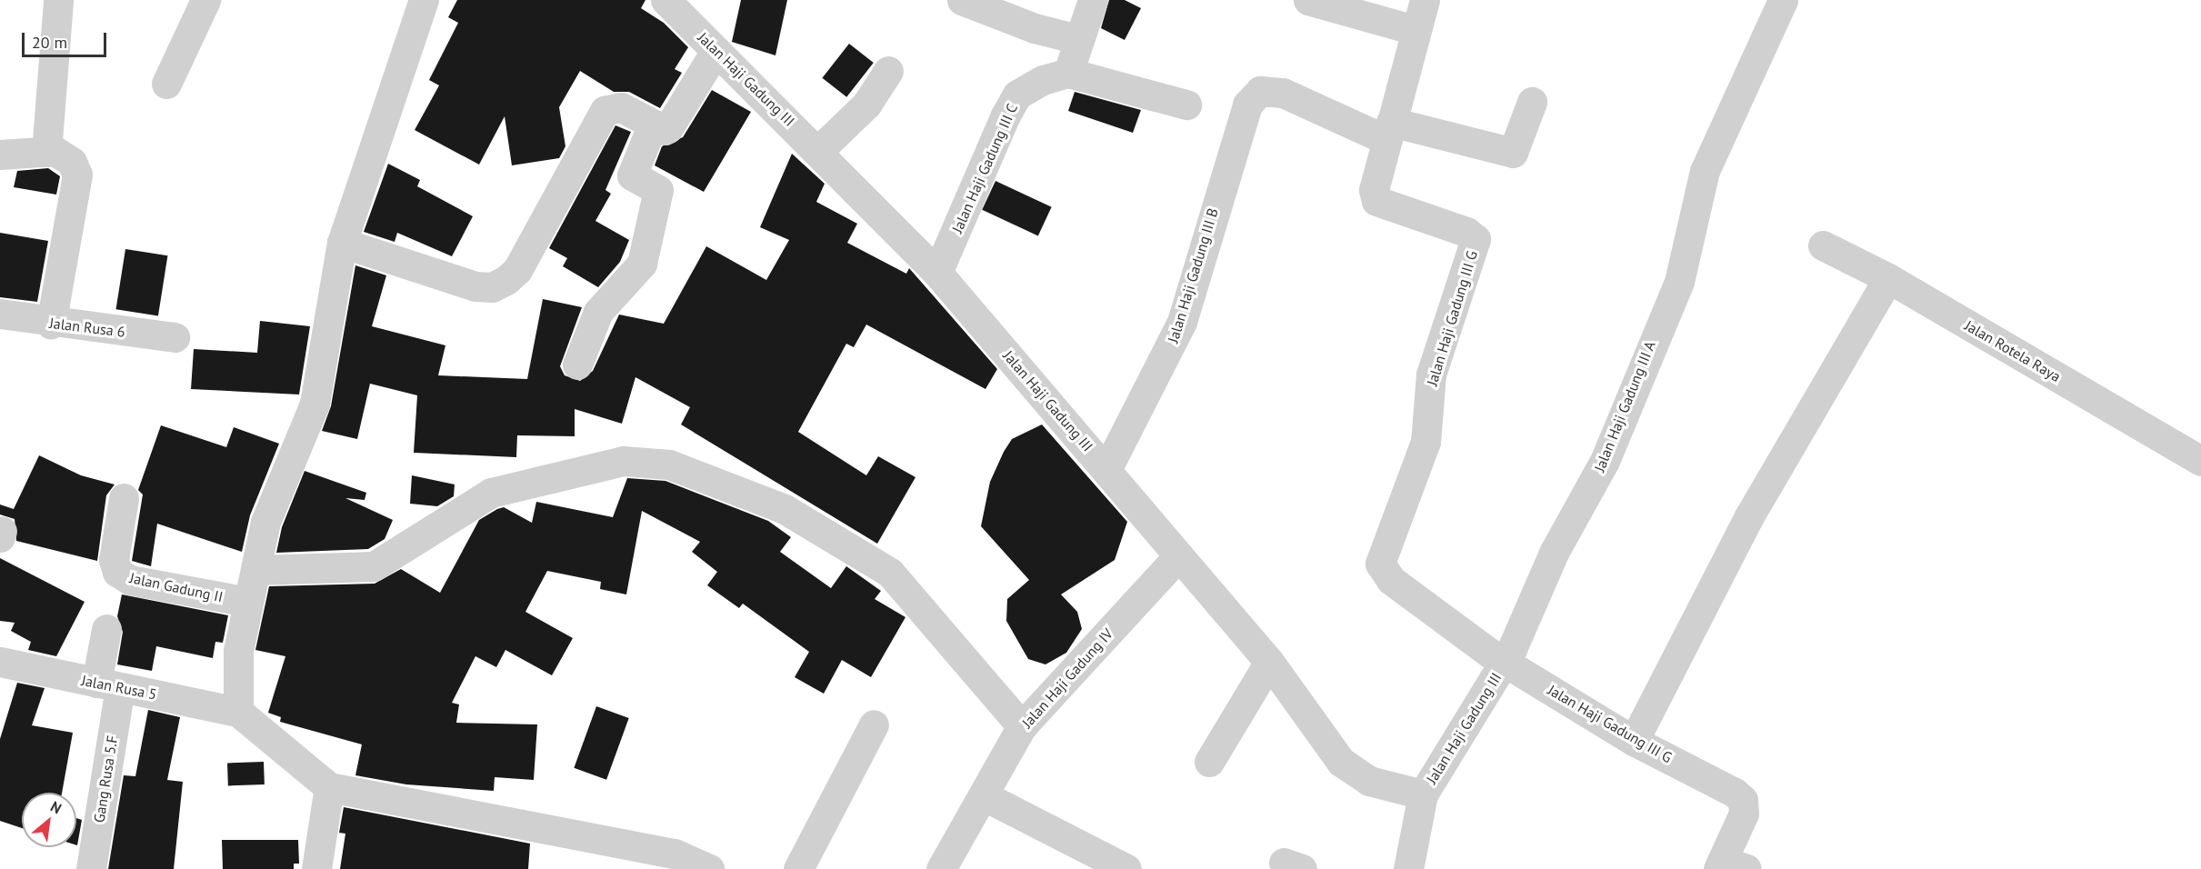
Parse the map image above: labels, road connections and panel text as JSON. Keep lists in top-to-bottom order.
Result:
{
  "streets": {
    "street": [
      "Jalan Haji Gadung III",
      "Jalan Haji Gadung III C",
      "Jalan Haji Gadung III B",
      "Jalan Haji Gadung III G",
      "Jalan Rusa 6",
      "Jalan Rotela Raya",
      "Jalan Haji Gadung III A",
      "Jalan Gadung II",
      "Jalan Haji Gadung IV",
      "Jalan Rusa 5",
      "Gang Rusa 5.F"
    ]
  },
  "crossings": [
    ["Jalan Haji Gadung III", "Jalan Haji Gadung III C"],
    ["Jalan Haji Gadung III", "Jalan Haji Gadung III B"],
    ["Jalan Haji Gadung III", "Jalan Haji Gadung III G"],
    ["Jalan Haji Gadung III", "Jalan Haji Gadung III A"],
    ["Jalan Haji Gadung III", "Jalan Haji Gadung IV"],
    ["Jalan Haji Gadung III B", "Jalan Haji Gadung III G"],
    ["Jalan Haji Gadung III G", "Jalan Haji Gadung III A"],
    ["Jalan Rusa 5", "Gang Rusa 5.F"]
  ],
  "scale_bar": "20 m",
  "north": "top right"
}
